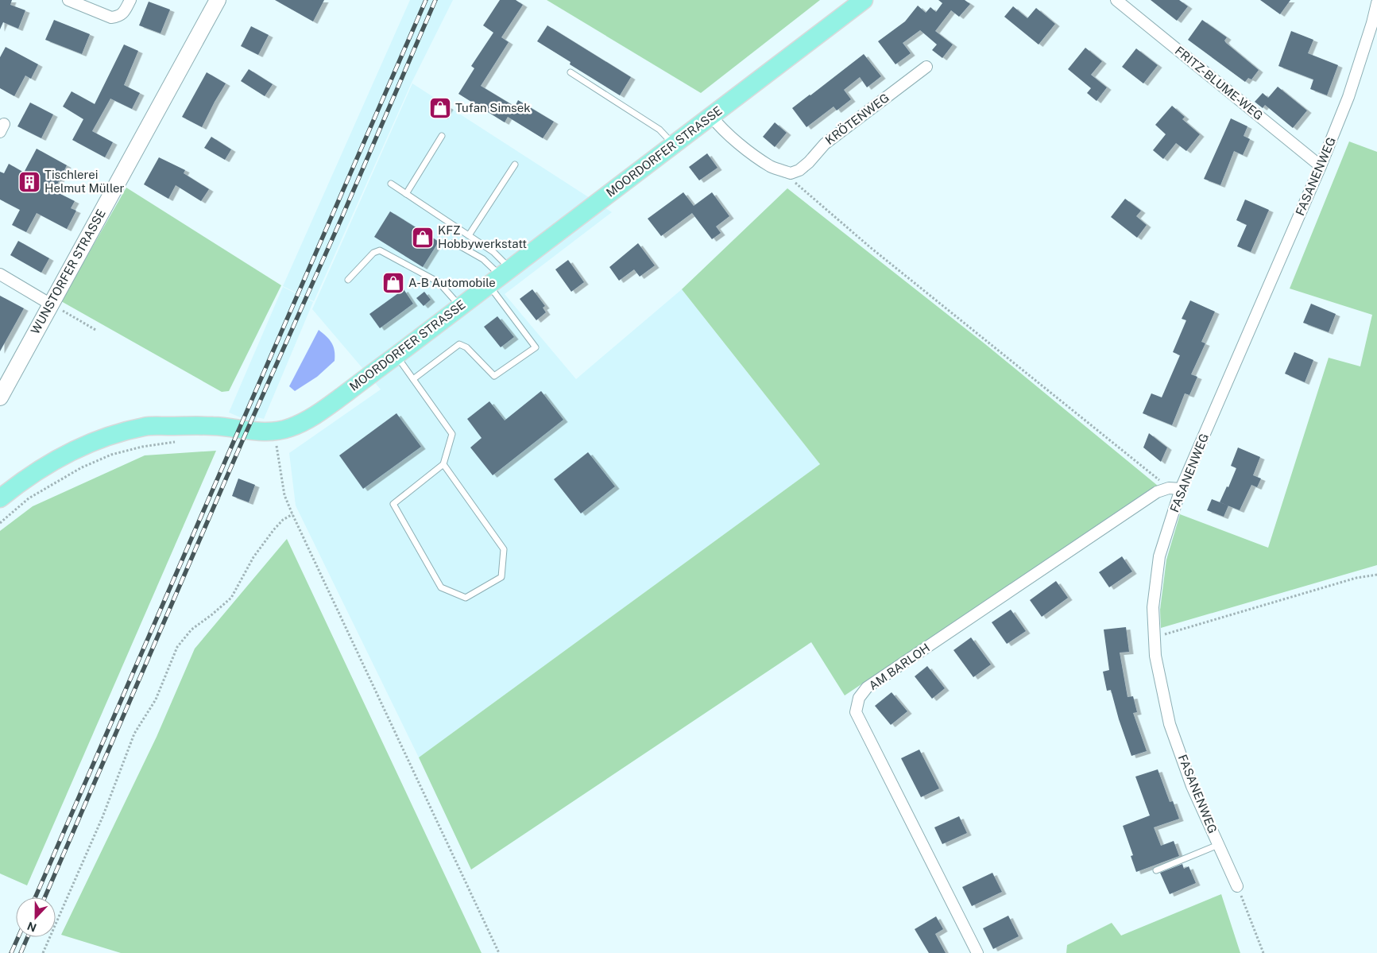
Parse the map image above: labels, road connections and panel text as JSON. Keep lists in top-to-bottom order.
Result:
{
  "streets": {
    "main road": ["MOORDORFER STRASSE"],
    "street": [
      "FRITZ-BLUME-WEG",
      "KRÖTENWEG",
      "FASANENWEG",
      "WUNSTORFER STRASSE",
      "AM BARLOH"
    ]
  },
  "crossings": [
    ["FRITZ-BLUME-WEG", "FASANENWEG"],
    ["FASANENWEG", "AM BARLOH"]
  ],
  "places": {
    "shop": ["Tufan Simsek", "KFZ Hobbywerkstatt", "A-B Automobile"],
    "building": ["Tischlerei Helmut Müller"]
  },
  "north": "bottom"
}
